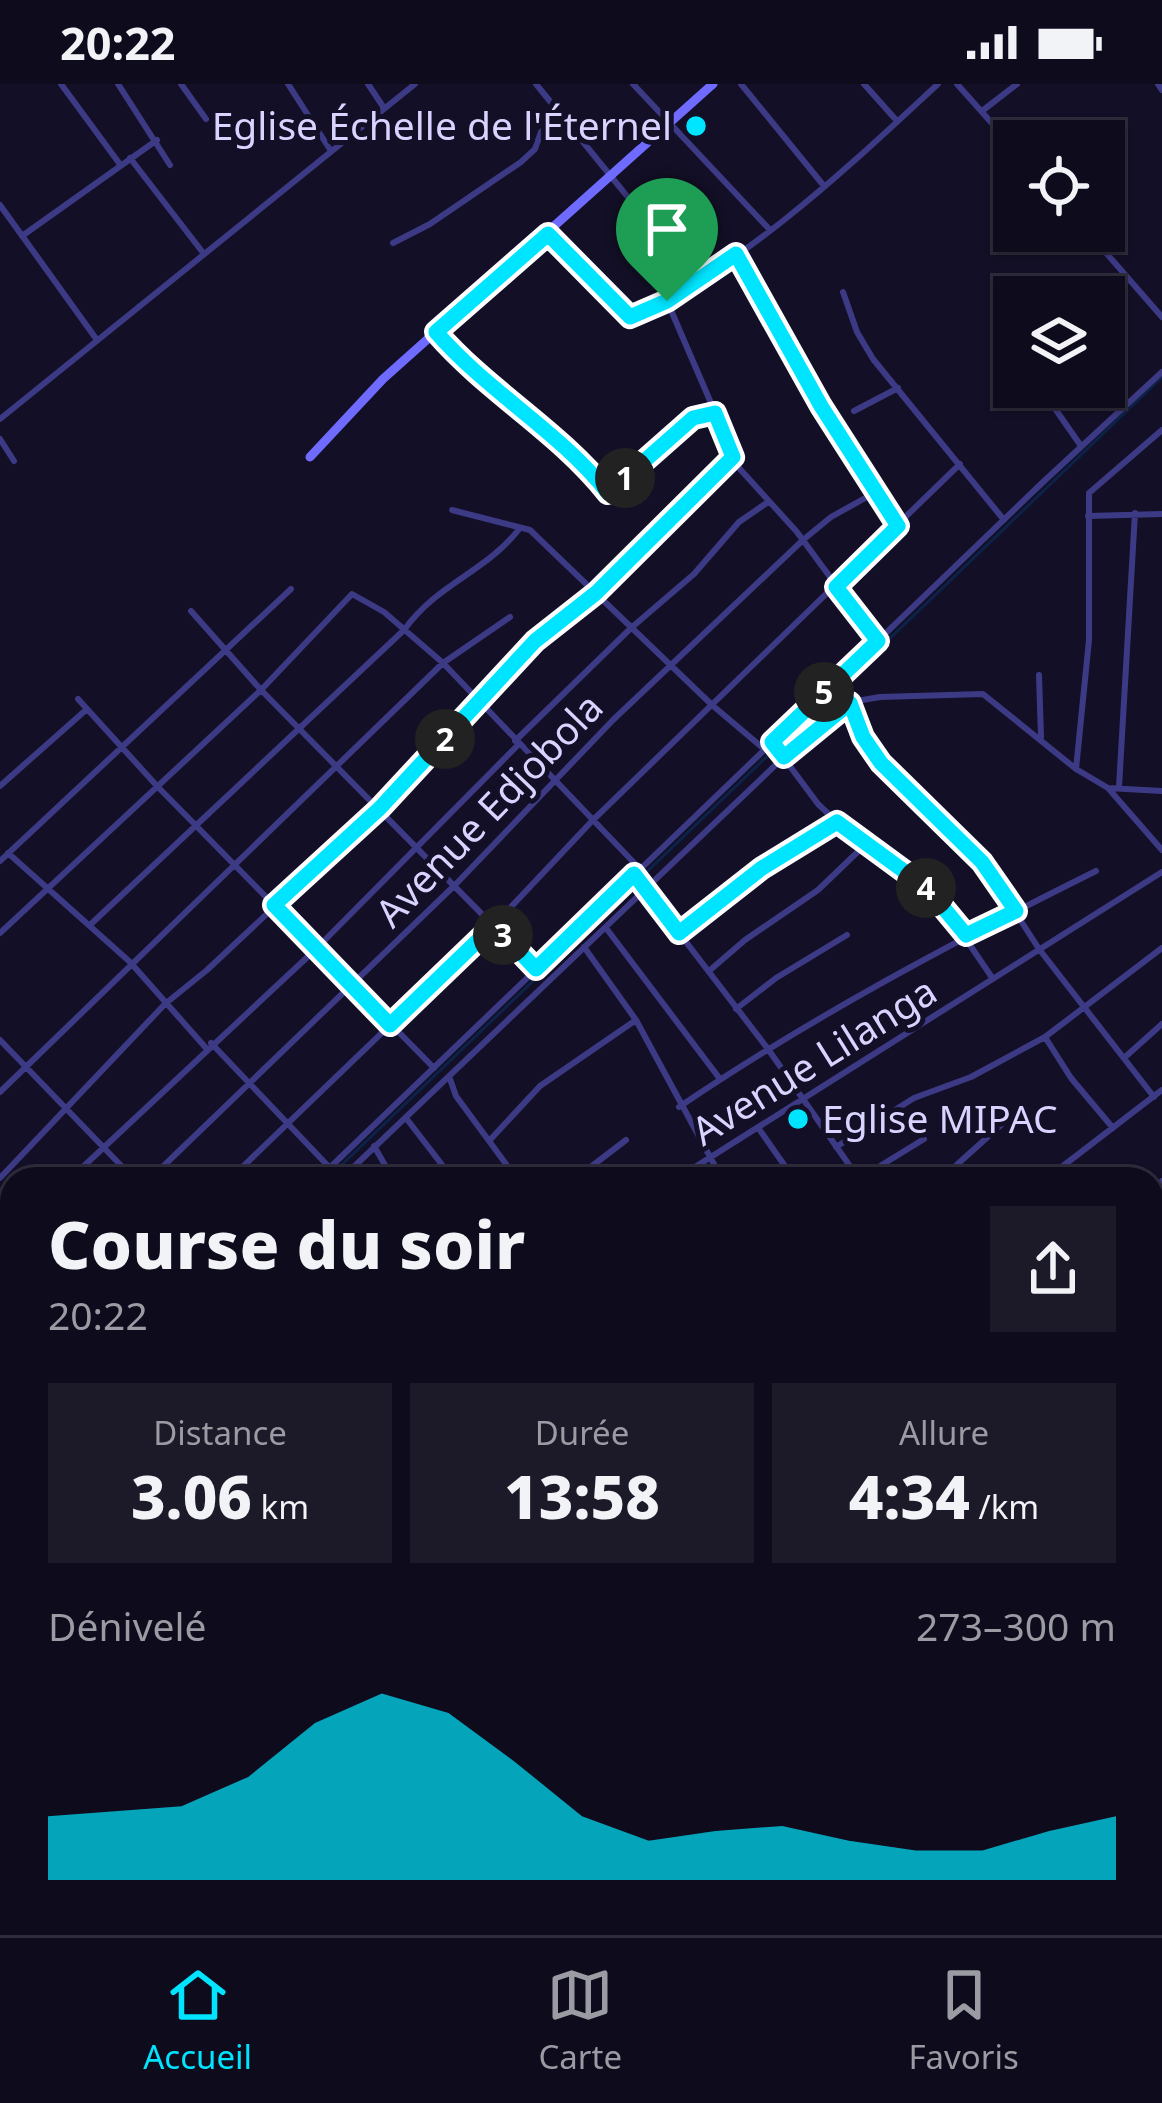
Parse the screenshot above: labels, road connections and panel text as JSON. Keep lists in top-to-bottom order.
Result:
{
  "streets": {
    "street": ["Avenue Edjobola", "Avenue Lilanga"]
  },
  "places": ["Eglise Échelle de l'Éternel", "Eglise MIPAC"],
  "page": {
    "status": "20:22",
    "pins": [
      "1",
      "5",
      "2",
      "4",
      "3"
    ],
    "heading": ["Course du soir", "20:22"],
    "stats": [
      ["Distance", "3.06 km"],
      ["Durée", "13:58"],
      ["Allure", "4:34 /km"]
    ],
    "chart": ["Dénivelé", "273–300 m"],
    "tabs": ["Accueil", "Carte", "Favoris"]
  }
}
